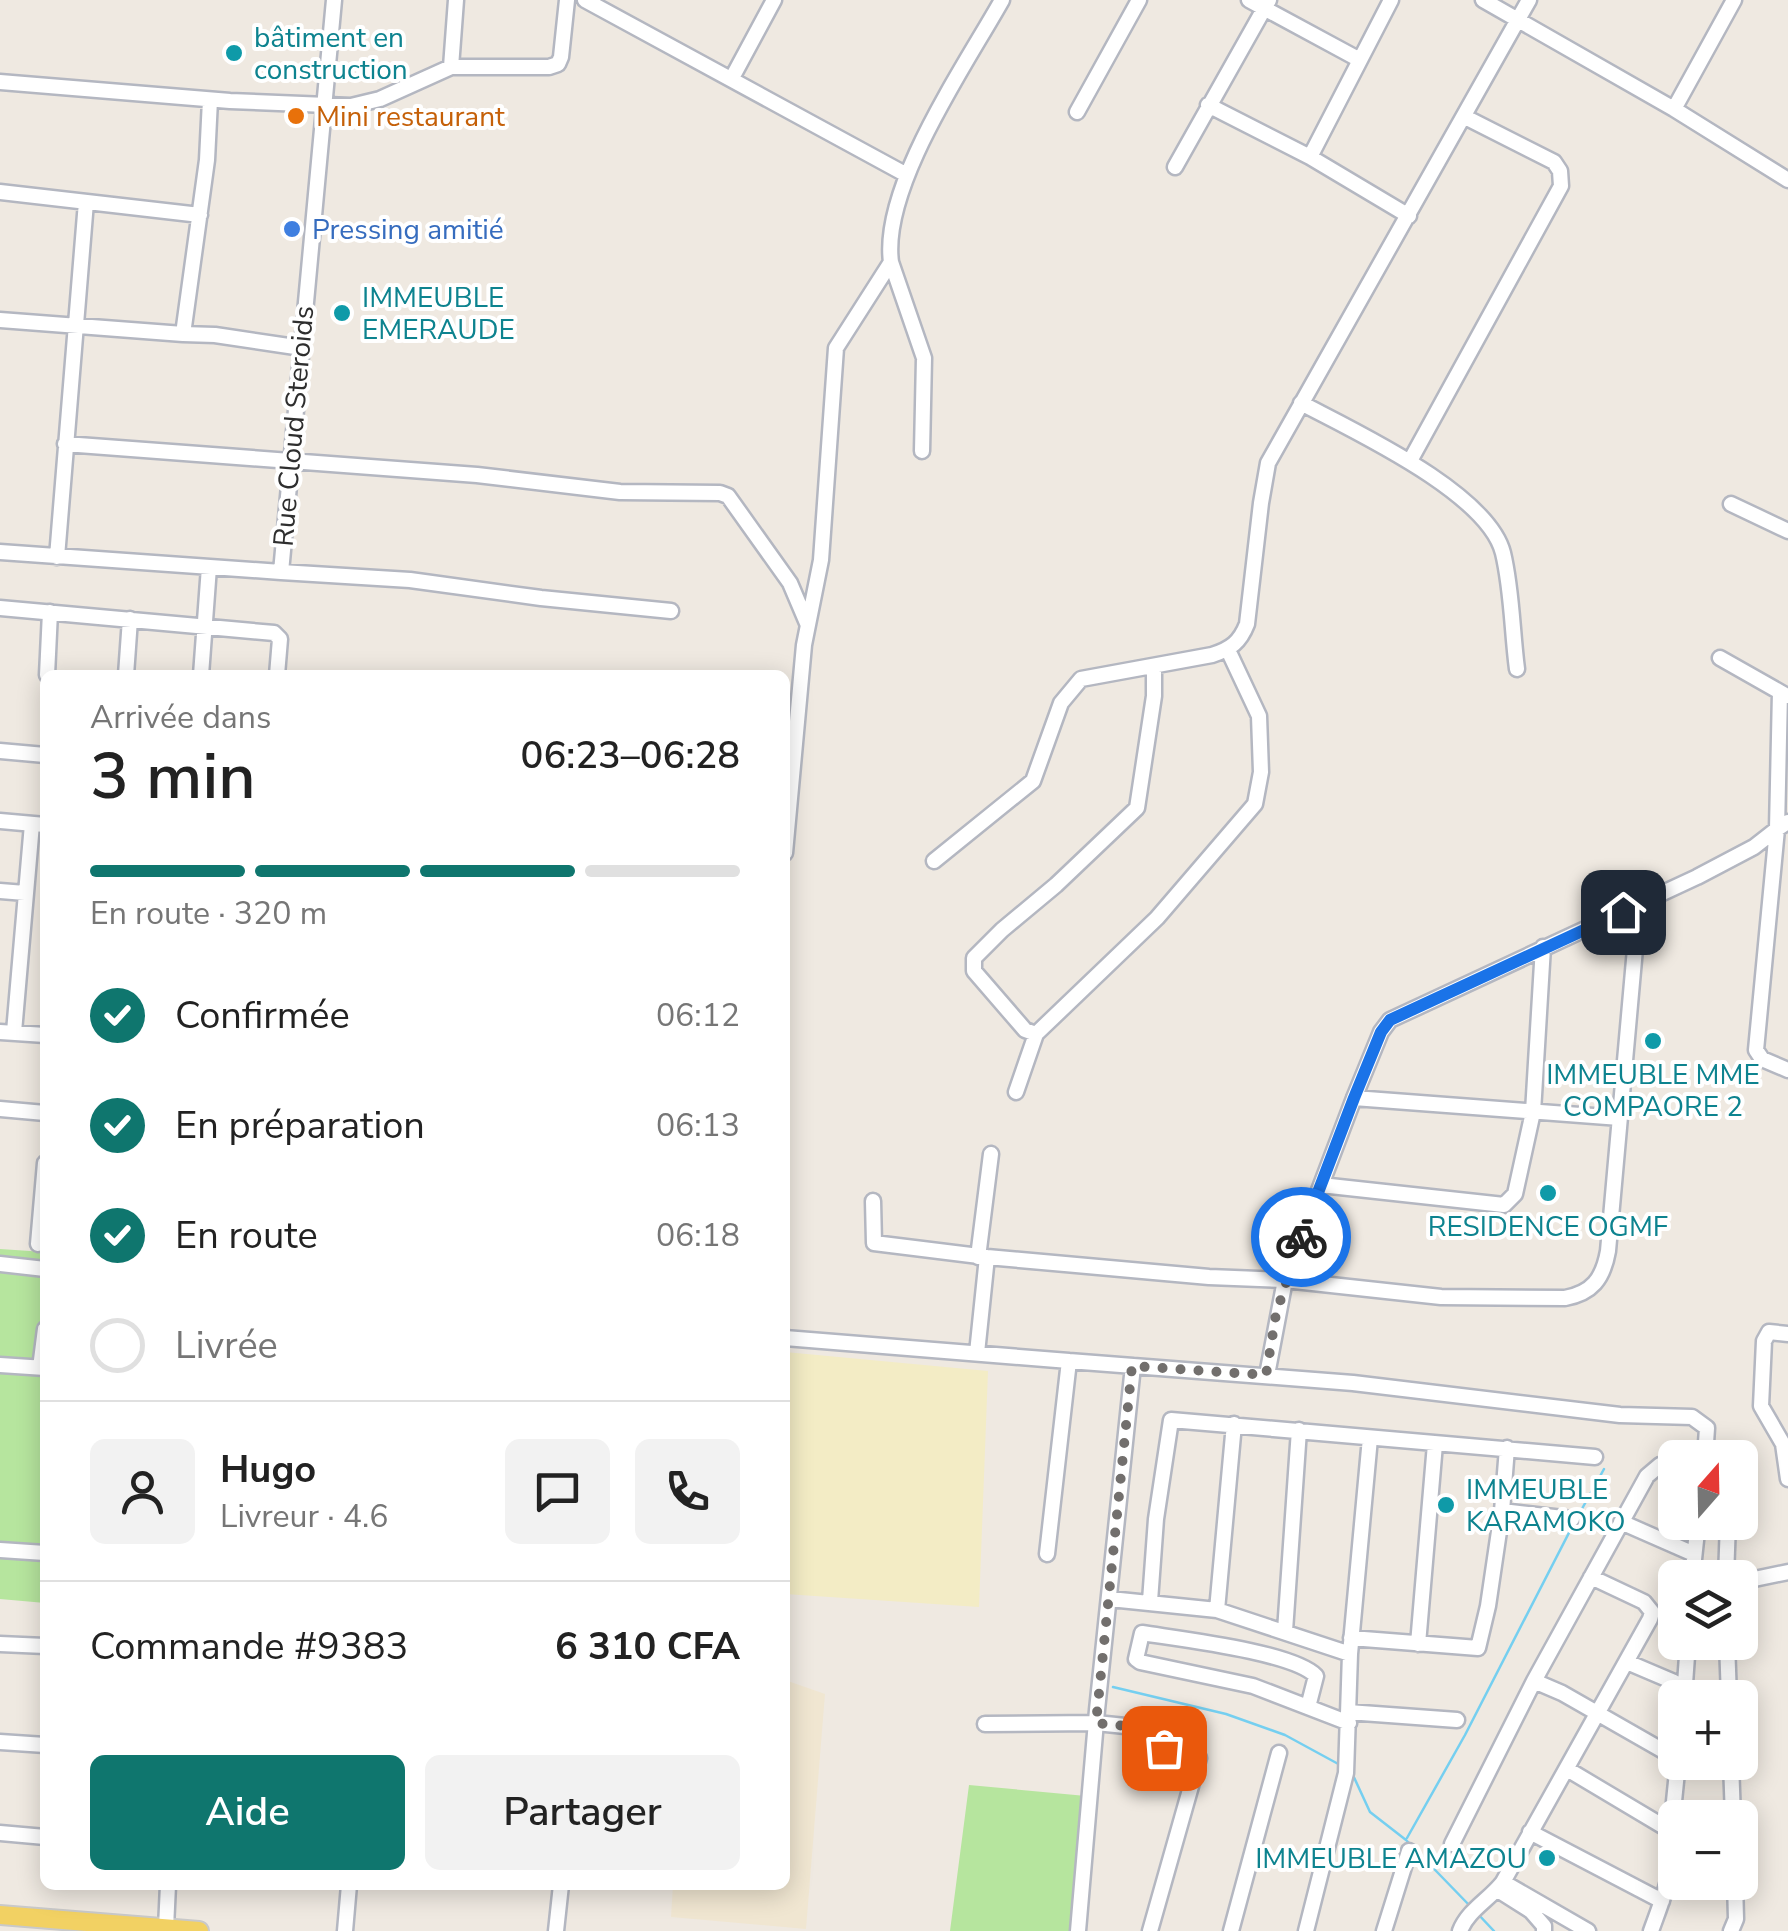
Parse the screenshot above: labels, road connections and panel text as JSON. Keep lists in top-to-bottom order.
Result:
{
  "streets": {
    "street": ["Rue Cloud Steroids"]
  },
  "places": [
    "bâtiment en construction",
    "Mini restaurant",
    "Pressing amitié",
    "IMMEUBLE EMERAUDE",
    "IMMEUBLE MME COMPAORE 2",
    "RESIDENCE OGMF",
    "IMMEUBLE KARAMOKO",
    "IMMEUBLE AMAZOU"
  ],
  "north": "top",
  "page": {
    "heading": ["3 min", "Arrivée dans", "06:23–06:28"],
    "panel": [
      "Hugo",
      "Livreur · 4.6",
      "Commande #9383",
      "6 310 CFA"
    ],
    "bar": "En route · 320 m",
    "list": [
      ["Confirmée", "06:12"],
      ["En préparation", "06:13"],
      ["En route", "06:18"],
      "Livrée"
    ],
    "map_buttons": ["+", "−"],
    "buttons": ["Aide", "Partager"]
  }
}
